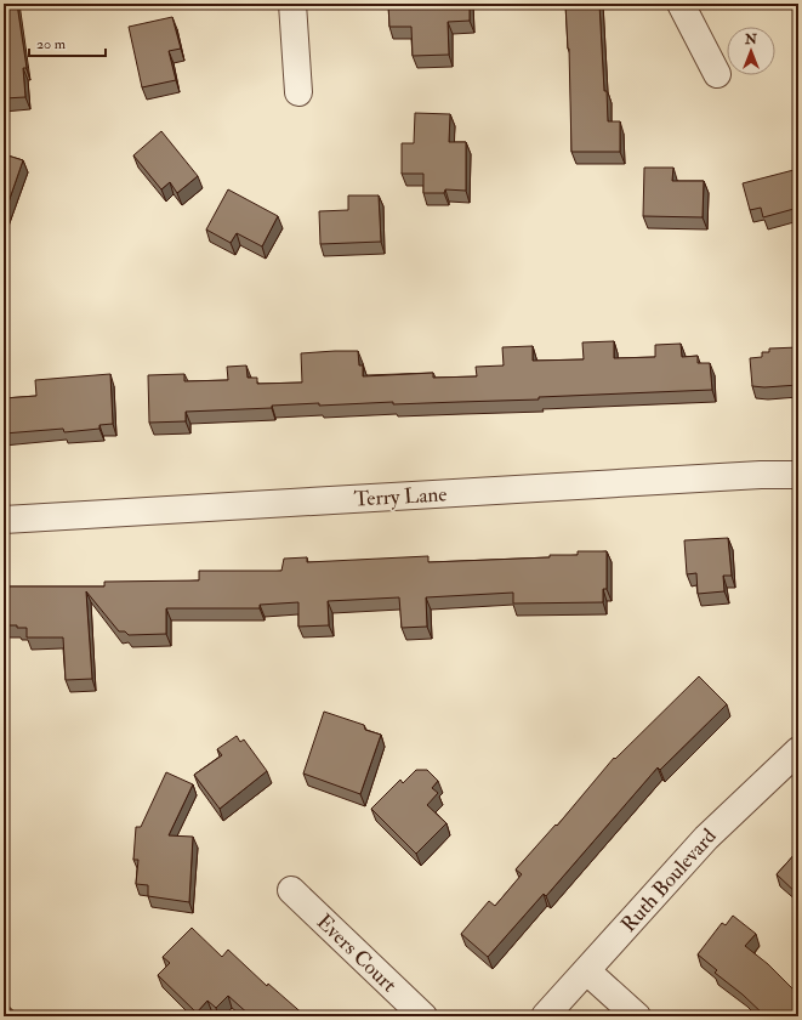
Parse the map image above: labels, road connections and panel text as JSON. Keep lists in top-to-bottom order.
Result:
{
  "streets": {
    "street": ["Terry Lane", "Ruth Boulevard", "Evers Court"]
  },
  "scale_bar": "20 m",
  "north": "top"
}
